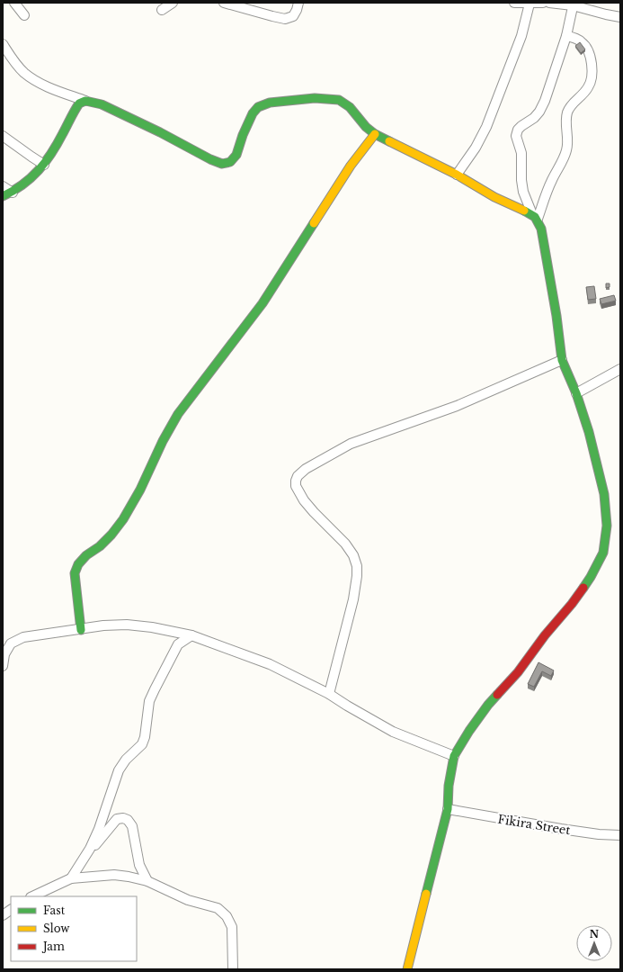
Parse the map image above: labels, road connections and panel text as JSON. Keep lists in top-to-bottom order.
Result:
{
  "streets": {
    "street": ["Fikira Street"]
  },
  "legend": ["Fast", "Slow", "Jam"],
  "north": "top"
}
